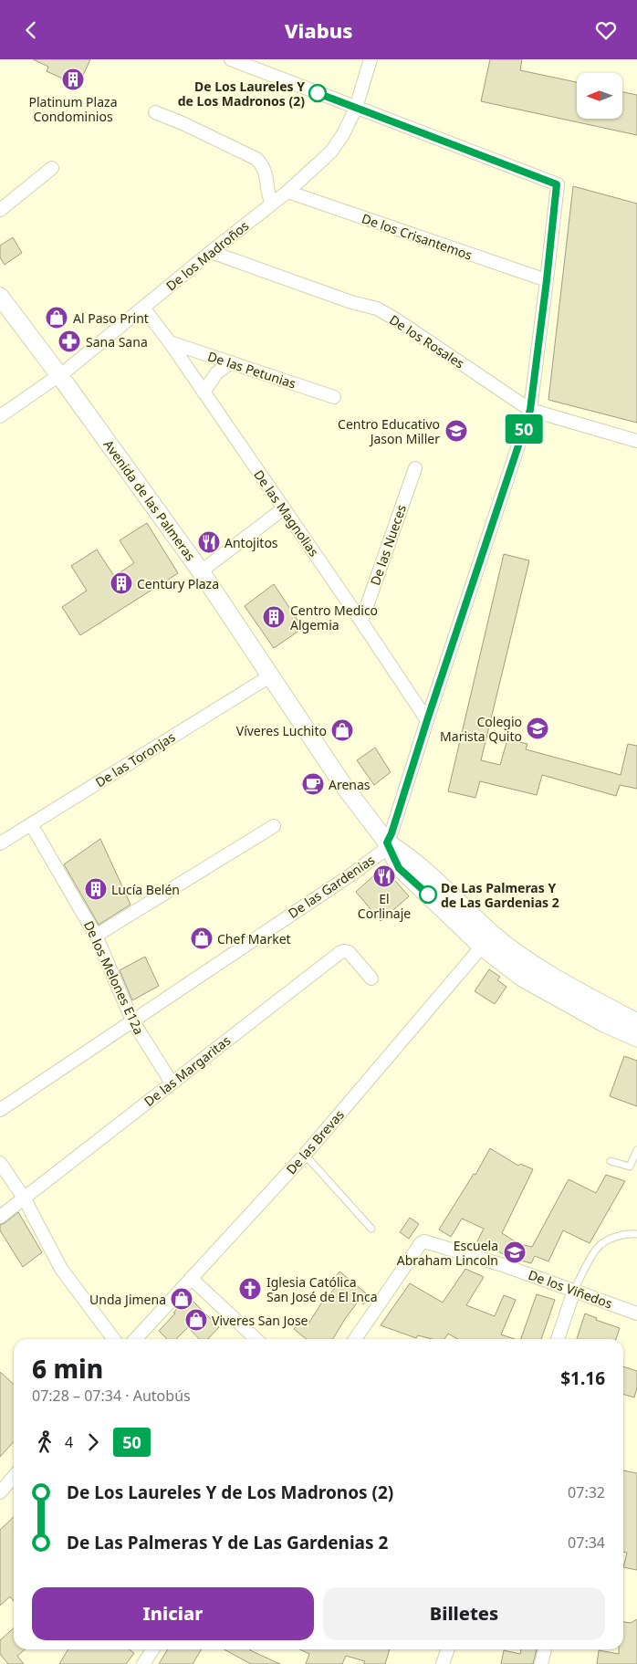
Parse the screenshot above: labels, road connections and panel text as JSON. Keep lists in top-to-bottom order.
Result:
{
  "streets": {
    "street": [
      "De los Crisantemos",
      "De los Madroños",
      "De los Rosales",
      "De las Petunias",
      "Avenida de las Palmeras",
      "De las Magnolias",
      "De las Nueces",
      "De las Toronjas",
      "De las Gardenias",
      "De los Melones E12a",
      "De las Margaritas",
      "De las Brevas",
      "De los Viñedos"
    ]
  },
  "crossings": [
    ["De los Crisantemos", "De los Madroños"],
    ["De los Crisantemos", "De las Gardenias"],
    ["De los Madroños", "De los Rosales"],
    ["De los Madroños", "Avenida de las Palmeras"],
    ["De los Madroños", "De las Magnolias"],
    ["De los Madroños", "De las Gardenias"],
    ["De los Rosales", "De las Gardenias"],
    ["De las Petunias", "De las Magnolias"],
    ["Avenida de las Palmeras", "De las Toronjas"],
    ["Avenida de las Palmeras", "De las Gardenias"],
    ["Avenida de las Palmeras", "De las Brevas"],
    ["De las Magnolias", "De las Nueces"],
    ["De las Magnolias", "De las Gardenias"],
    ["De las Toronjas", "De los Melones E12a"],
    ["De las Gardenias", "De los Melones E12a"],
    ["De los Melones E12a", "De las Margaritas"]
  ],
  "places": {
    "building": [
      "Platinum Plaza Condominios",
      "Century Plaza",
      "Centro Medico Algemia",
      "Lucía Belén"
    ],
    "other": ["De Los Laureles Y de Los Madronos (2)", "De Las Palmeras Y de Las Gardenias 2"],
    "shop": [
      "Al Paso Print",
      "Víveres Luchito",
      "Chef Market",
      "Unda Jimena",
      "Viveres San Jose"
    ],
    "pharmacy": ["Sana Sana"],
    "school or university": ["Centro Educativo Jason Miller", "Colegio Marista Quito", "Escuela Abraham Lincoln"],
    "restaurant": ["Antojitos", "El Corlinaje"],
    "cafe": ["Arenas"],
    "church": ["Iglesia Católica San José de El Inca"]
  },
  "lines": ["bus line 50"],
  "north": "left",
  "page": {
    "header": "Viabus",
    "on_map": "50",
    "heading": ["6 min", "07:28 – 07:34 · Autobús", "$1.16"],
    "legs": ["4", "50"],
    "list": [
      {
        "name": "De Los Laureles Y de Los Madronos (2)",
        "value": "07:32"
      },
      {
        "name": "De Las Palmeras Y de Las Gardenias 2",
        "value": "07:34"
      }
    ],
    "buttons": ["Iniciar", "Billetes"]
  }
}
